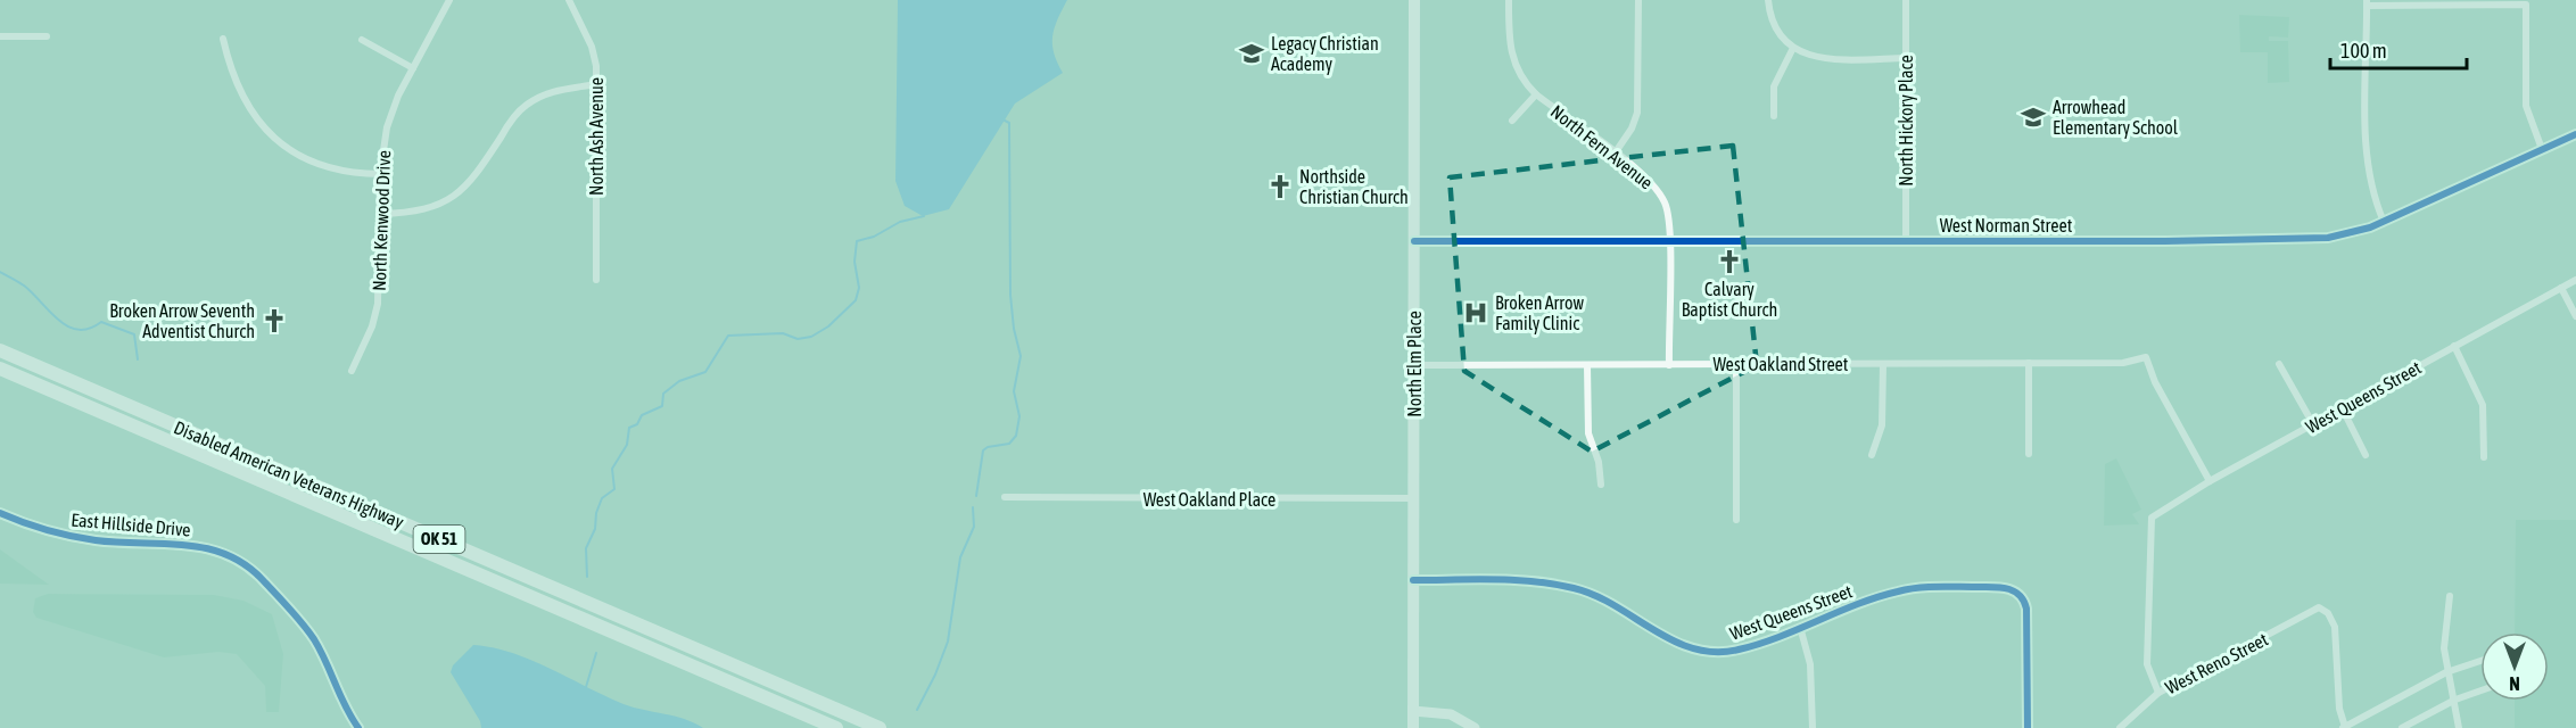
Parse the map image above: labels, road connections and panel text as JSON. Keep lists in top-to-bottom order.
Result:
{
  "streets": {
    "highway": ["Disabled American Veterans Highway", "OK 51"],
    "main road": ["North Elm Place"],
    "street": [
      "North Hickory Place",
      "North Ash Avenue",
      "North Fern Avenue",
      "North Kenwood Drive",
      "West Norman Street",
      "West Oakland Street",
      "West Queens Street",
      "West Oakland Place",
      "East Hillside Drive",
      "West Reno Street"
    ]
  },
  "crossings": [
    ["North Hickory Place", "West Norman Street"],
    ["North Fern Avenue", "West Norman Street"],
    ["North Fern Avenue", "West Oakland Street"],
    ["West Norman Street", "North Elm Place"],
    ["North Elm Place", "West Oakland Street"],
    ["North Elm Place", "West Queens Street"],
    ["North Elm Place", "West Oakland Place"],
    ["West Oakland Street", "West Queens Street"],
    ["West Queens Street", "West Reno Street"]
  ],
  "places": {
    "school or university": ["Legacy Christian Academy", "Arrowhead Elementary School"],
    "church": ["Northside Christian Church", "Calvary Baptist Church", "Broken Arrow Seventh Adventist Church"],
    "hospital": ["Broken Arrow Family Clinic"]
  },
  "scale_bar": "100 m",
  "north": "bottom"
}
